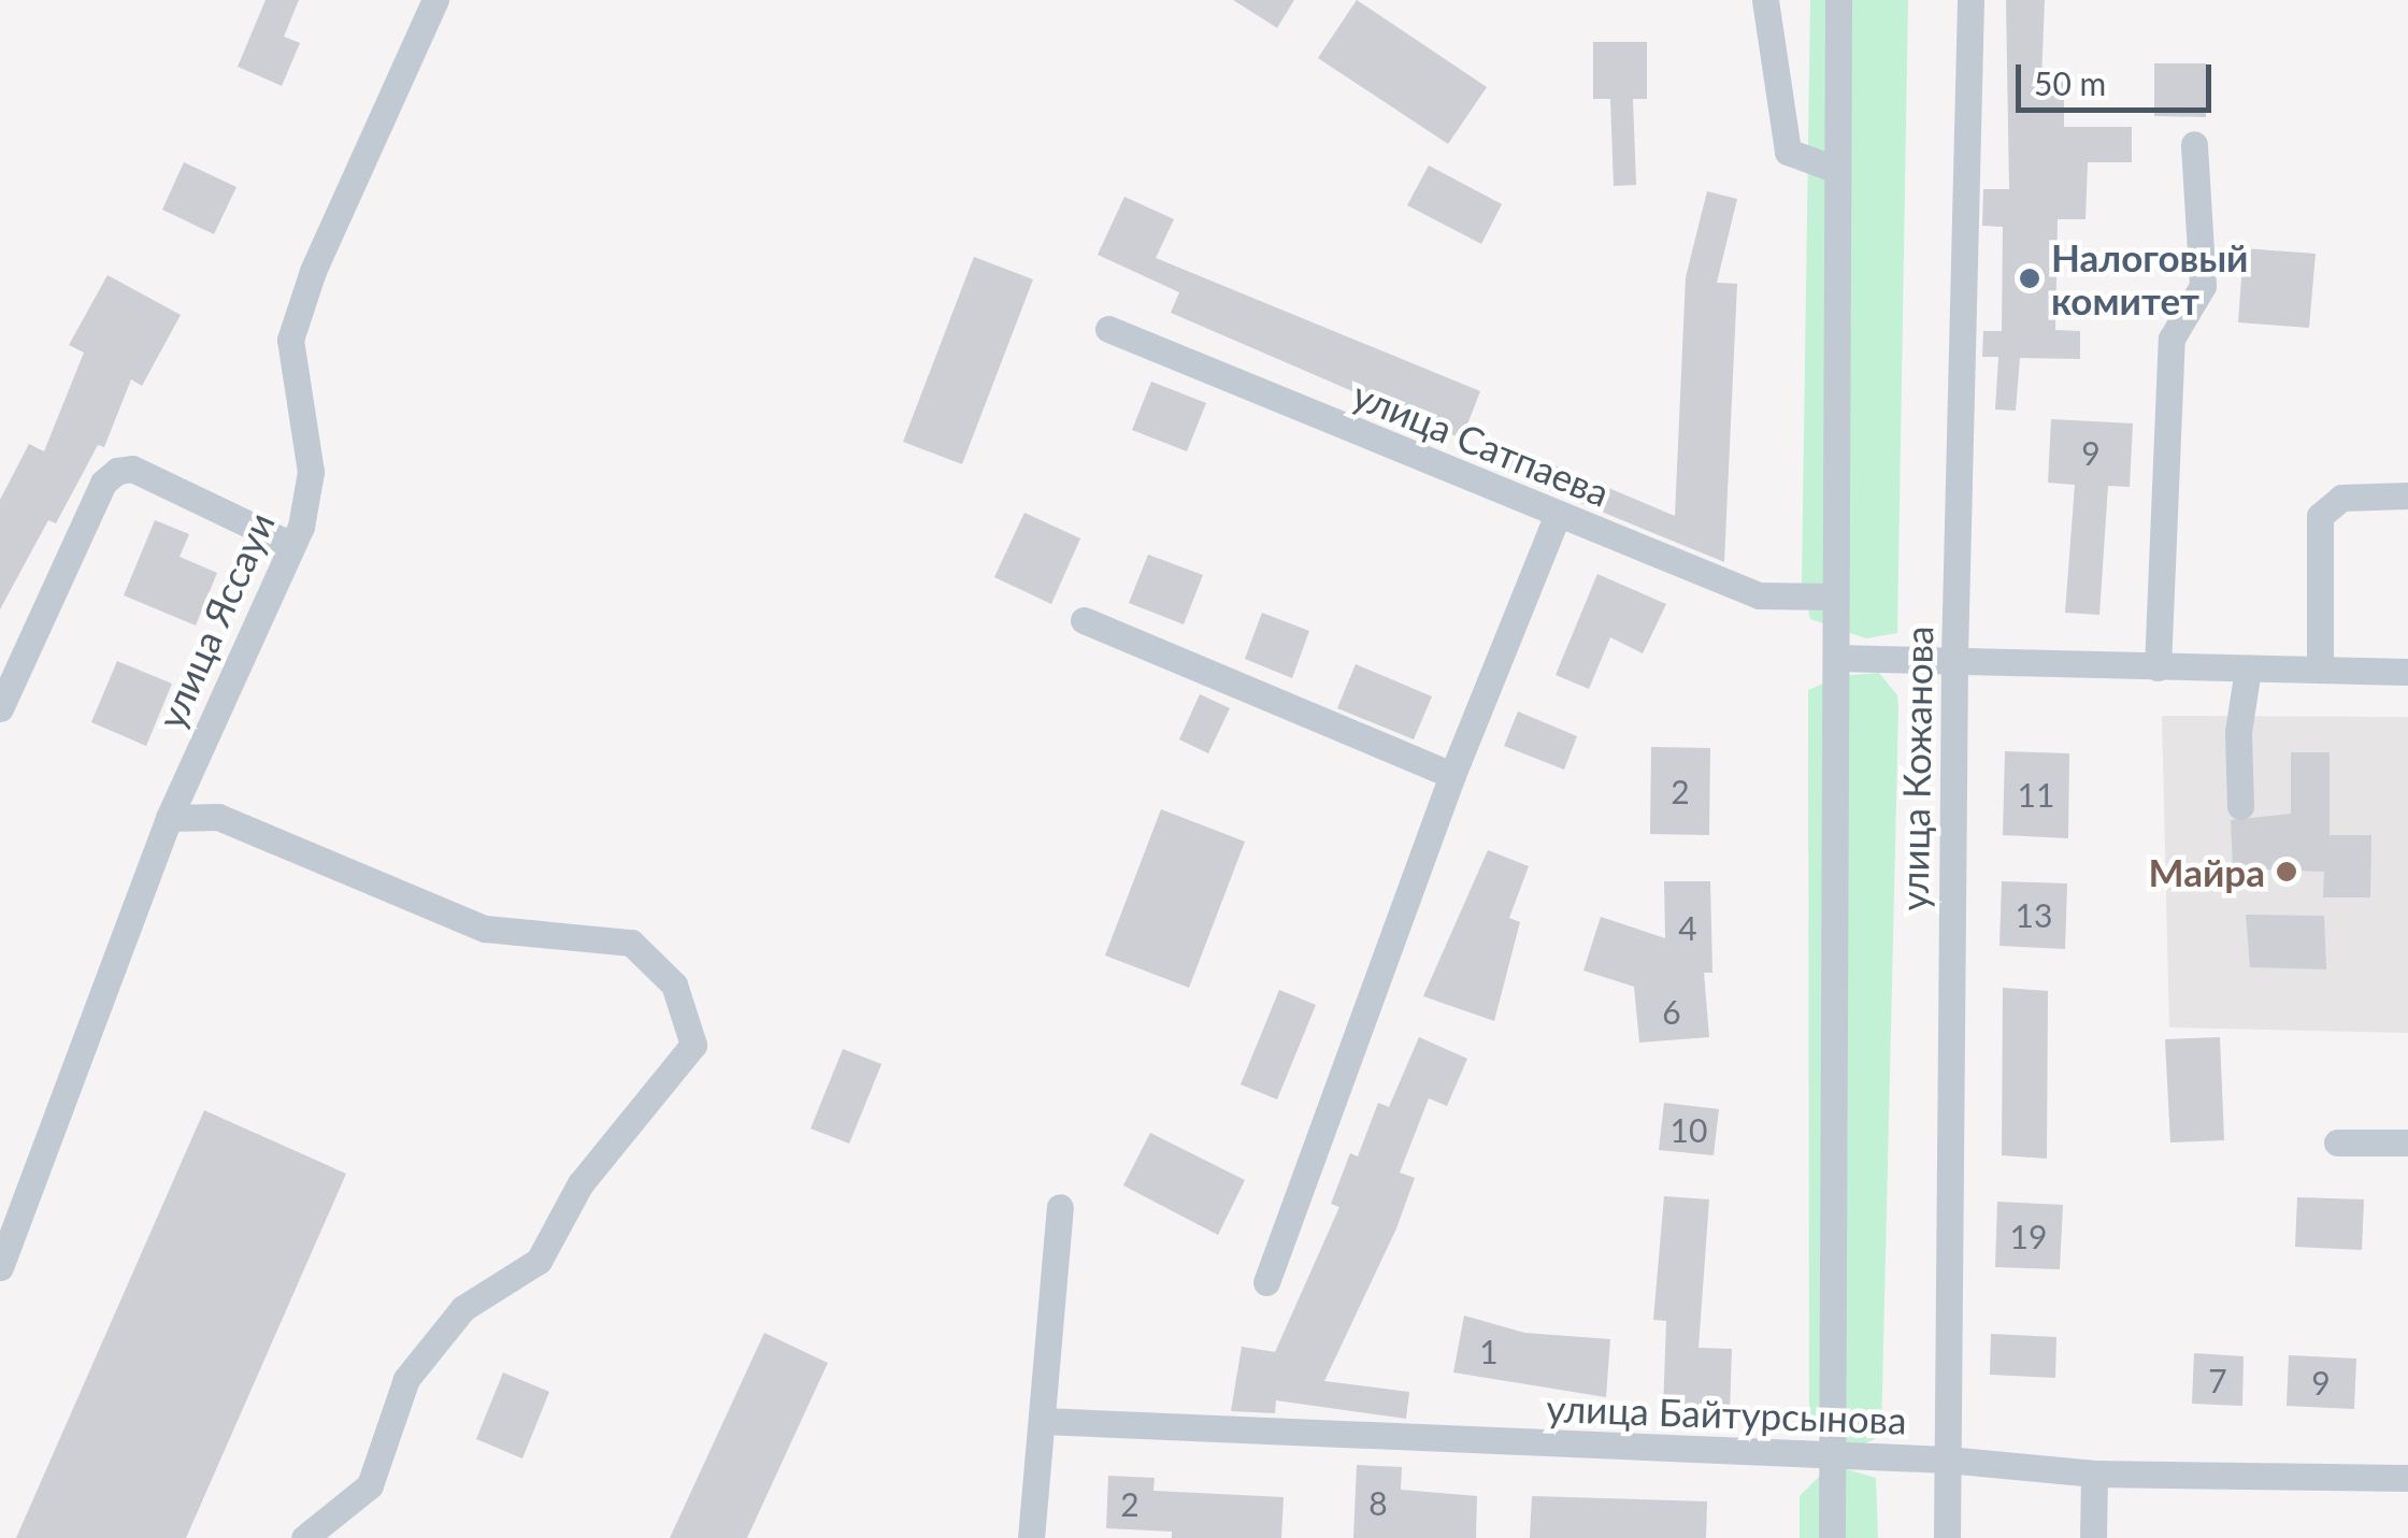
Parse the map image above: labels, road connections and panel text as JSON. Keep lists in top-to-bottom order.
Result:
{
  "streets": {
    "street": [
      "улица Сатпаева",
      "улица Яссауи",
      "улица Кожанова",
      "улица Байтурсынова"
    ]
  },
  "crossings": [
    ["улица Сатпаева", "улица Кожанова"],
    ["улица Кожанова", "улица Байтурсынова"]
  ],
  "places": ["Налоговый комитет", "Майра"],
  "house_numbers": [
    "9",
    "2",
    "11",
    "13",
    "4",
    "6",
    "10",
    "19",
    "1",
    "7",
    "9",
    "8",
    "2"
  ],
  "scale_bar": "50 m"
}
